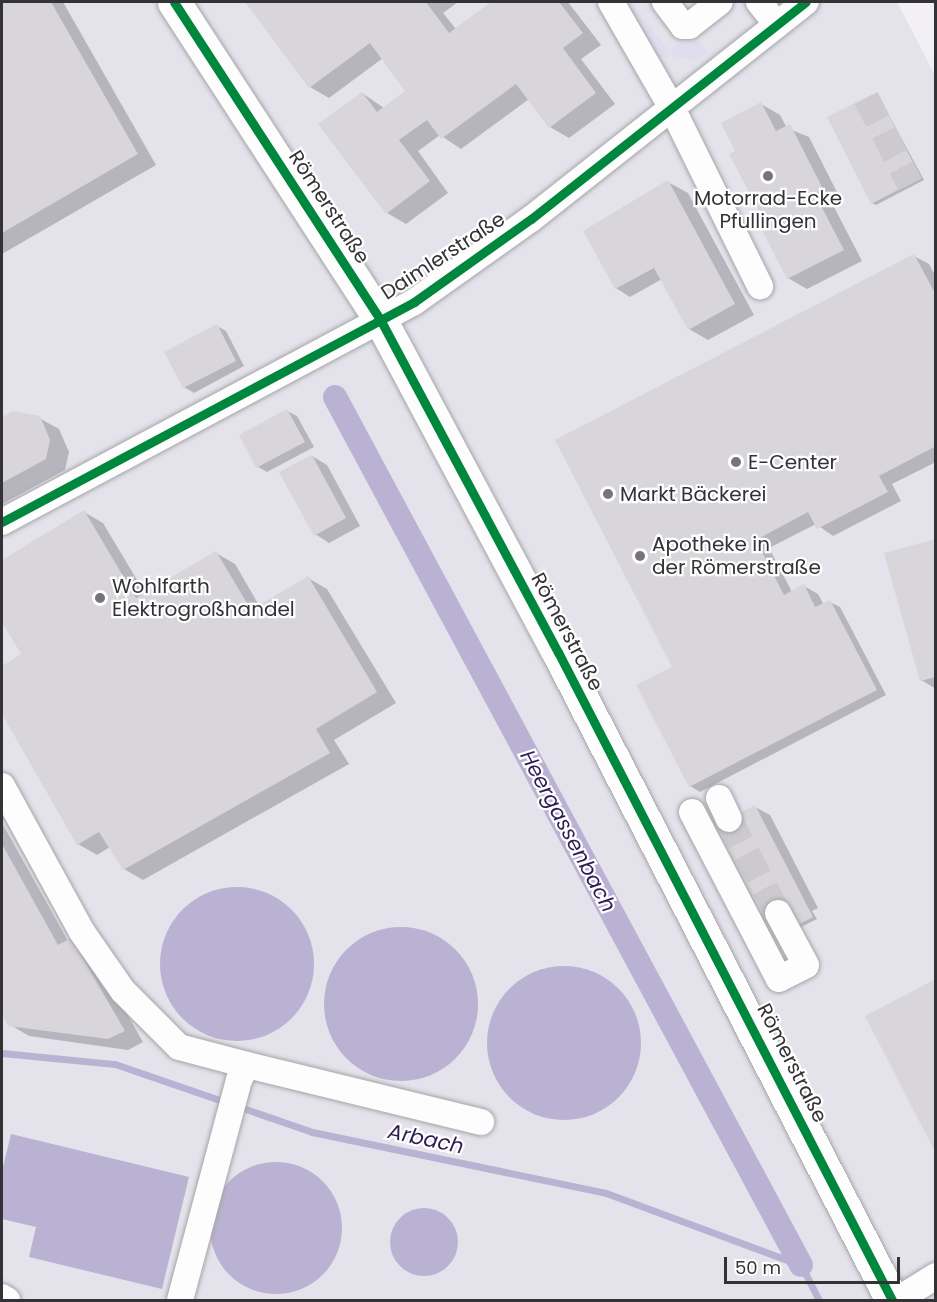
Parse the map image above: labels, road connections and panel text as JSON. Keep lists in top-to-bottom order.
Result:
{
  "streets": {
    "main road": ["Römerstraße"],
    "street": ["Daimlerstraße"]
  },
  "crossings": [
    ["Römerstraße", "Daimlerstraße"]
  ],
  "water": ["Heergassenbach", "Arbach"],
  "places": [
    "Motorrad-Ecke Pfullingen",
    "E-Center",
    "Markt Bäckerei",
    "Apotheke in der Römerstraße",
    "Wohlfarth Elektrogroßhandel"
  ],
  "scale_bar": "50 m"
}
